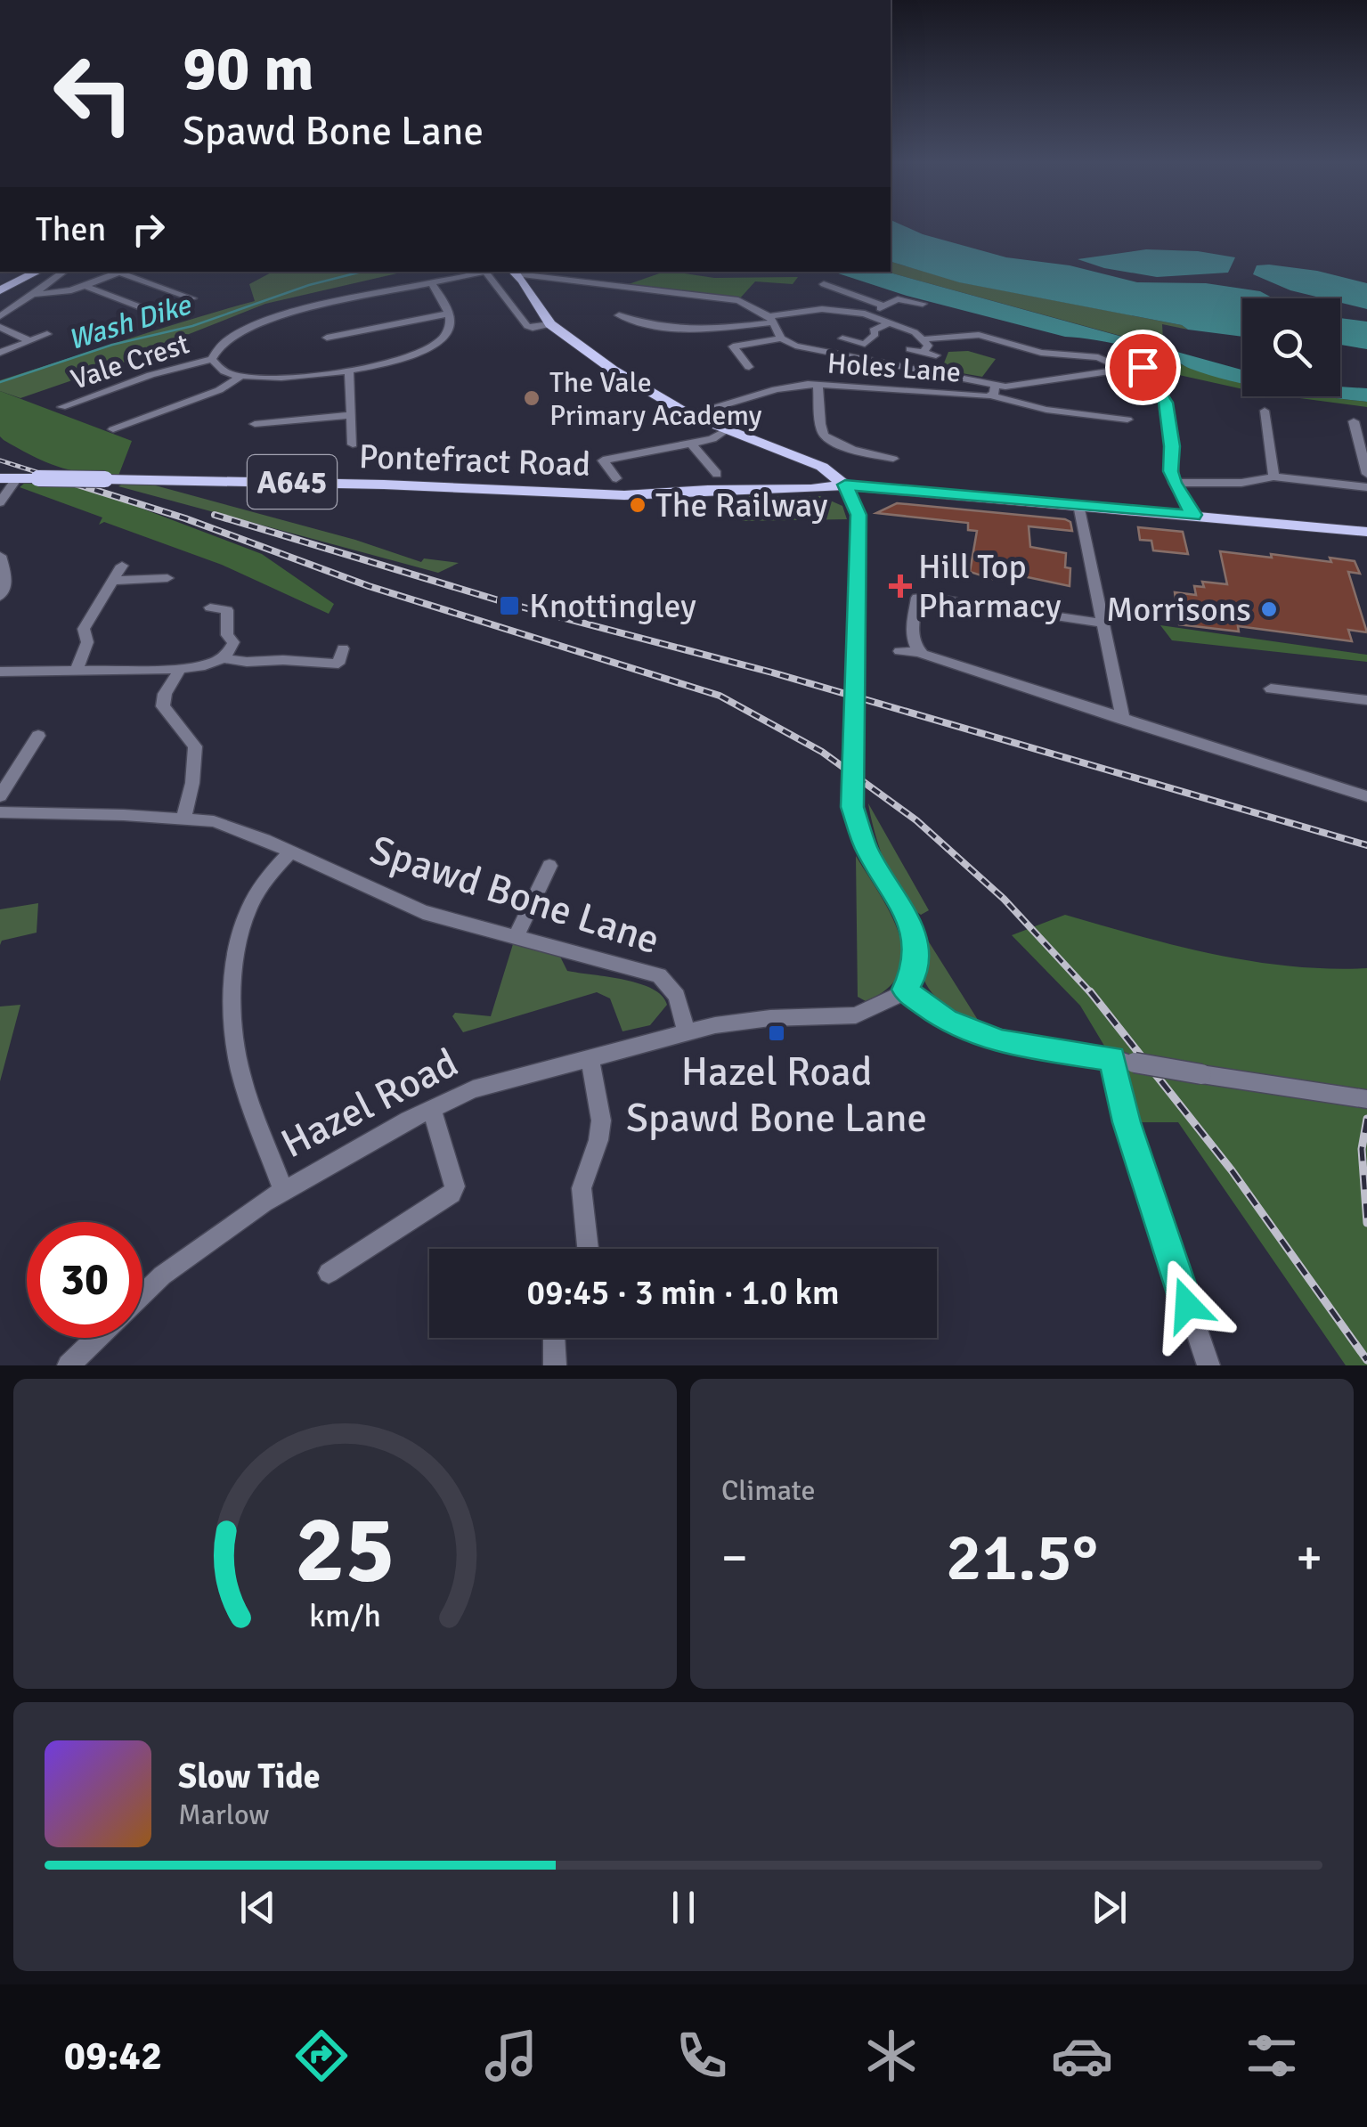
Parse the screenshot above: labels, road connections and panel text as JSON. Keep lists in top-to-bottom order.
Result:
{
  "streets": {
    "main road": ["Pontefract Road", "A645"],
    "street": [
      "Vale Crest",
      "Holes Lane",
      "Spawd Bone Lane",
      "Hazel Road"
    ]
  },
  "crossings": [
    ["Pontefract Road", "A645"],
    ["Spawd Bone Lane", "Hazel Road"]
  ],
  "water": ["Wash Dike"],
  "places": {
    "other": ["The Vale Primary Academy", "The Railway", "Morrisons"],
    "health": ["Hill Top Pharmacy"],
    "transit": ["Knottingley", "Hazel Road Spawd Bone Lane"]
  },
  "page": {
    "turn": ["90 m", "Spawd Bone Lane"],
    "then": "Then",
    "limit": "30",
    "trip": "09:45 · 3 min · 1.0 km",
    "tile": "Climate",
    "heat": ["−", "21.5°", "+"],
    "song": ["Slow Tide", "Marlow"],
    "tabs": "09:42",
    "gauge": ["25", "km/h"]
  }
}
